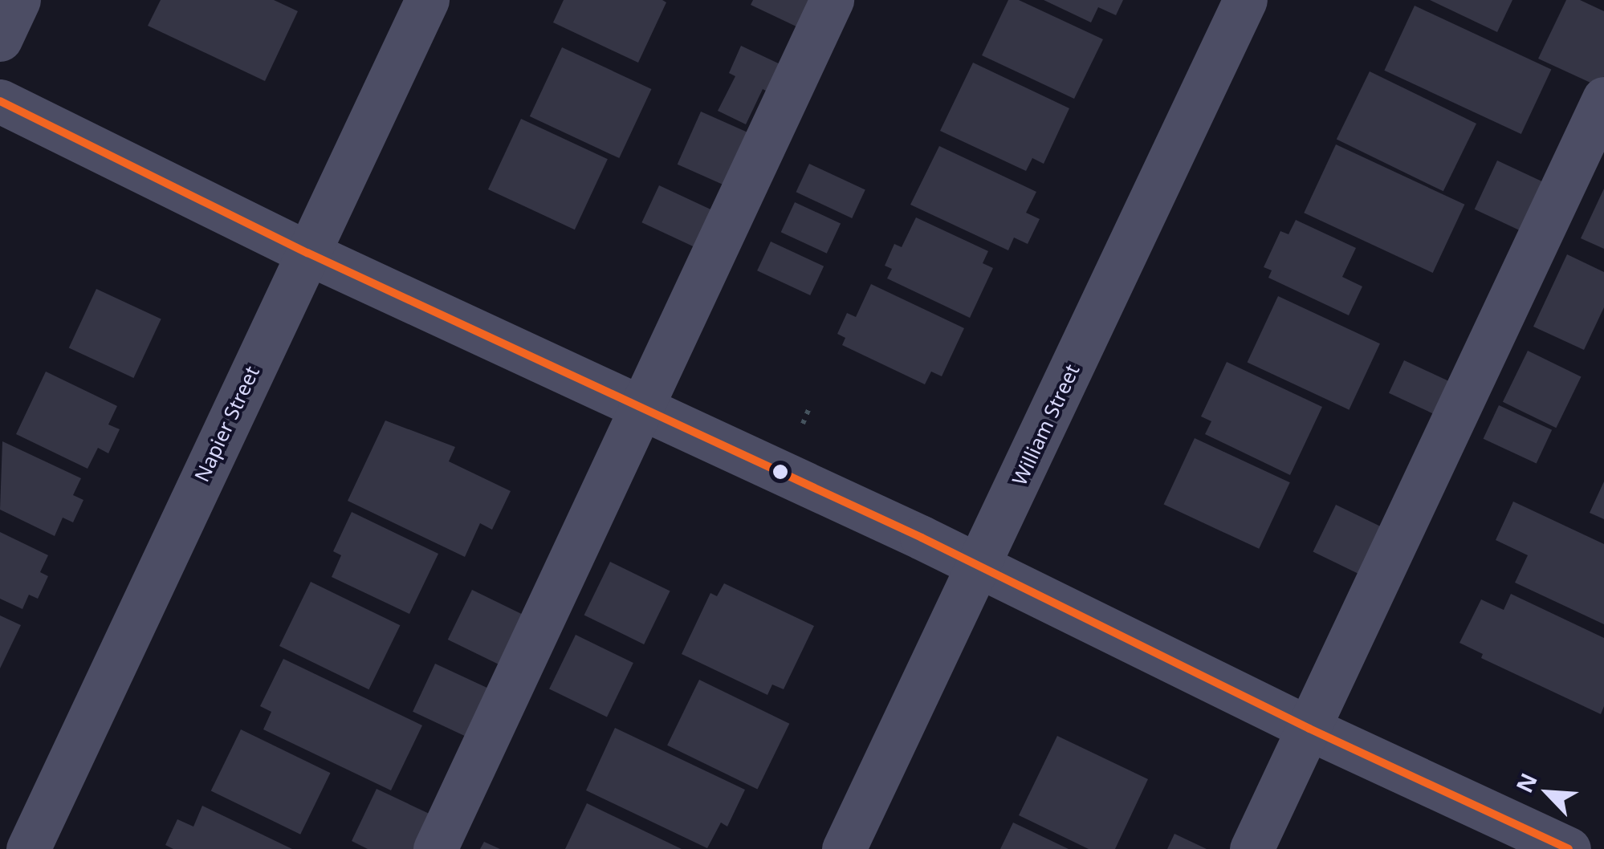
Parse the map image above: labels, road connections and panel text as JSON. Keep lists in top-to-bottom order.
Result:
{
  "streets": {
    "street": ["Napier Street", "William Street"]
  },
  "north": "top left"
}
